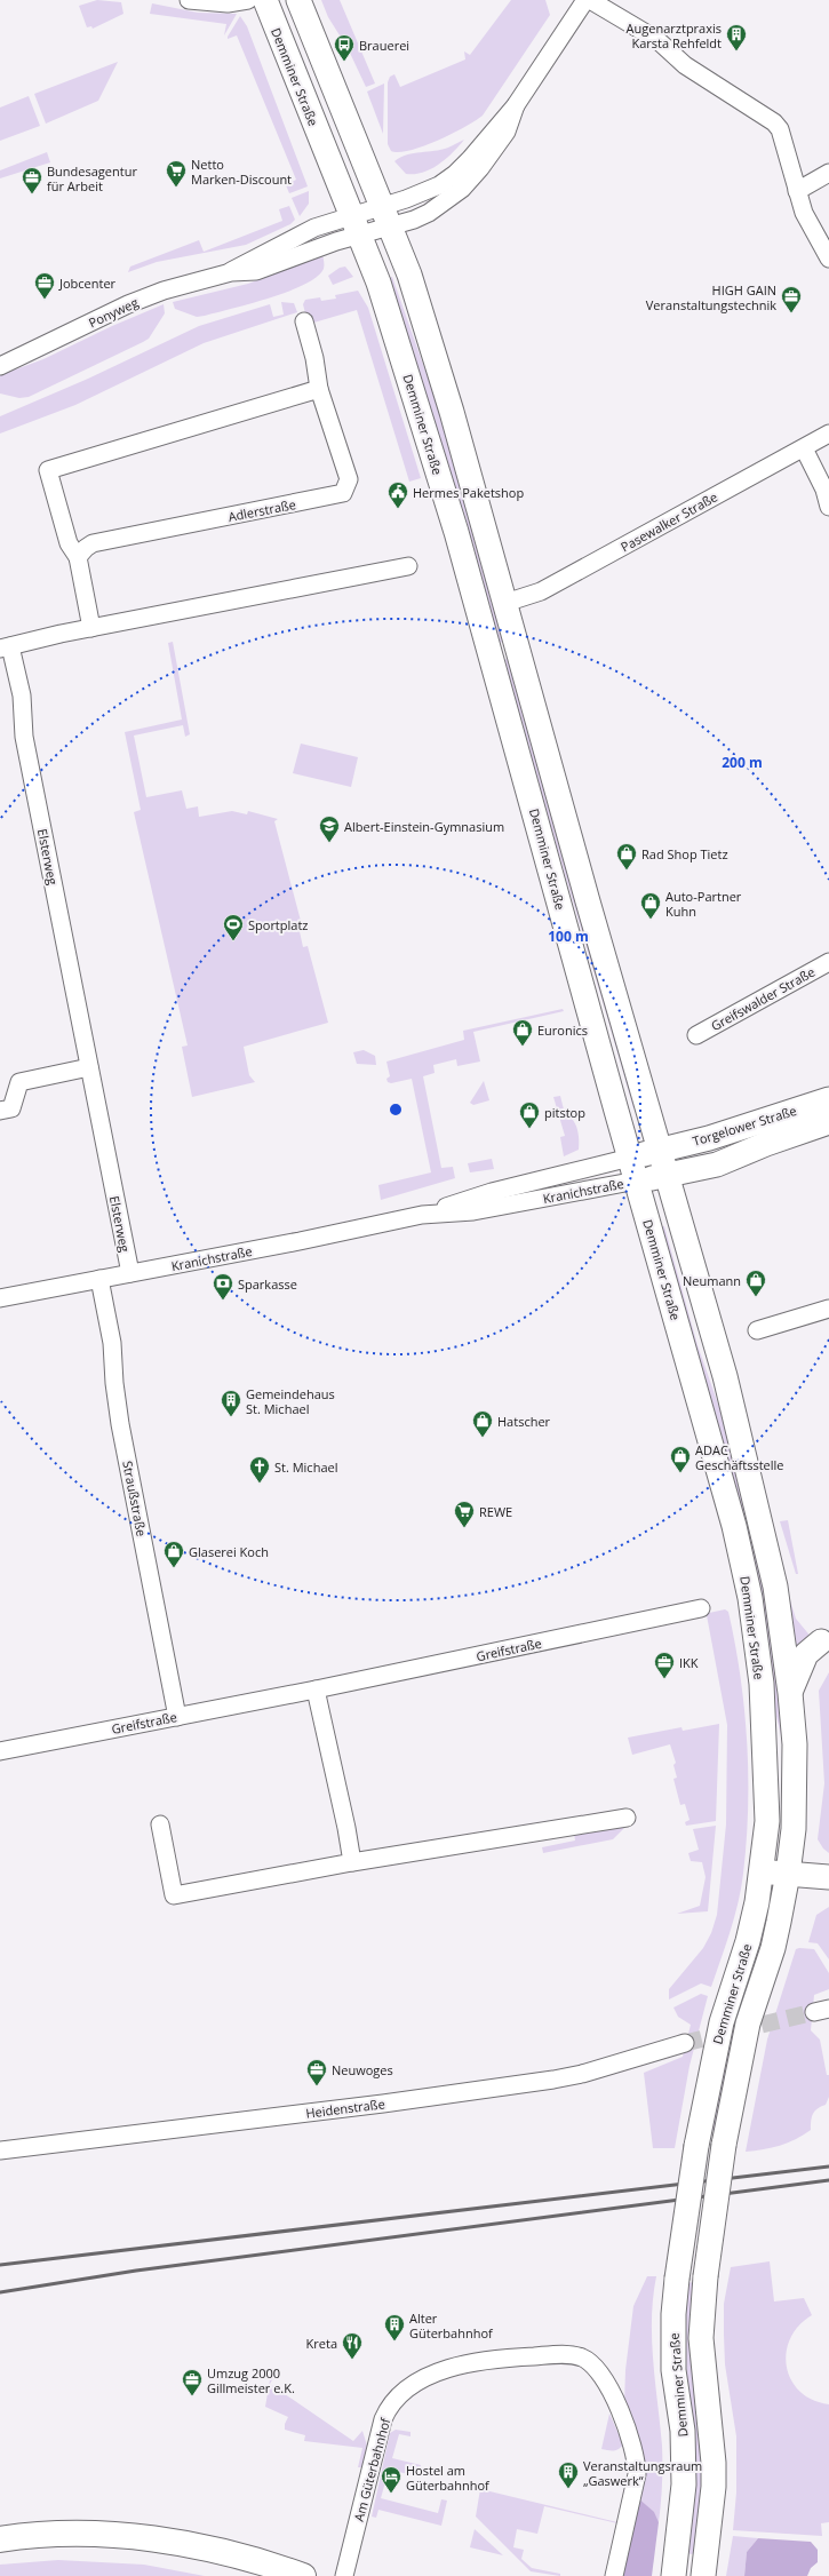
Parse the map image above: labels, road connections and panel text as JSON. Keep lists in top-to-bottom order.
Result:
{
  "streets": {
    "main road": ["Demminer Straße", "Torgelower Straße"],
    "street": [
      "Ponyweg",
      "Adlerstraße",
      "Pasewalker Straße",
      "Elsterweg",
      "Greifswalder Straße",
      "Kranichstraße",
      "Straußstraße",
      "Greifstraße",
      "Heidenstraße",
      "Am Güterbahnhof"
    ]
  },
  "crossings": [
    ["Demminer Straße", "Ponyweg"],
    ["Demminer Straße", "Pasewalker Straße"],
    ["Demminer Straße", "Torgelower Straße"],
    ["Demminer Straße", "Kranichstraße"],
    ["Elsterweg", "Kranichstraße"],
    ["Torgelower Straße", "Kranichstraße"],
    ["Kranichstraße", "Straußstraße"],
    ["Straußstraße", "Greifstraße"]
  ],
  "places": {
    "building": [
      "Augenarztpraxis Karsta Rehfeldt",
      "Gemeindehaus St. Michael",
      "Alter Güterbahnhof",
      "Veranstaltungsraum „Gaswerk“"
    ],
    "bus stop": ["Brauerei"],
    "supermarket": ["Netto Marken-Discount", "REWE"],
    "office": [
      "Bundesagentur für Arbeit",
      "Jobcenter",
      "HIGH GAIN Veranstaltungstechnik",
      "IKK",
      "Neuwoges",
      "Umzug 2000 Gillmeister e.K."
    ],
    "public building": ["Hermes Paketshop"],
    "school or university": ["Albert-Einstein-Gymnasium"],
    "shop": [
      "Rad Shop Tietz",
      "Auto-Partner Kuhn",
      "Euronics",
      "pitstop",
      "Neumann",
      "Hatscher",
      "ADAC Geschäftsstelle",
      "Glaserei Koch"
    ],
    "sports": ["Sportplatz"],
    "bank": ["Sparkasse"],
    "church": ["St. Michael"],
    "restaurant": ["Kreta"],
    "hotel": ["Hostel am Güterbahnhof"]
  },
  "rings": ["200 m", "100 m"]
}
